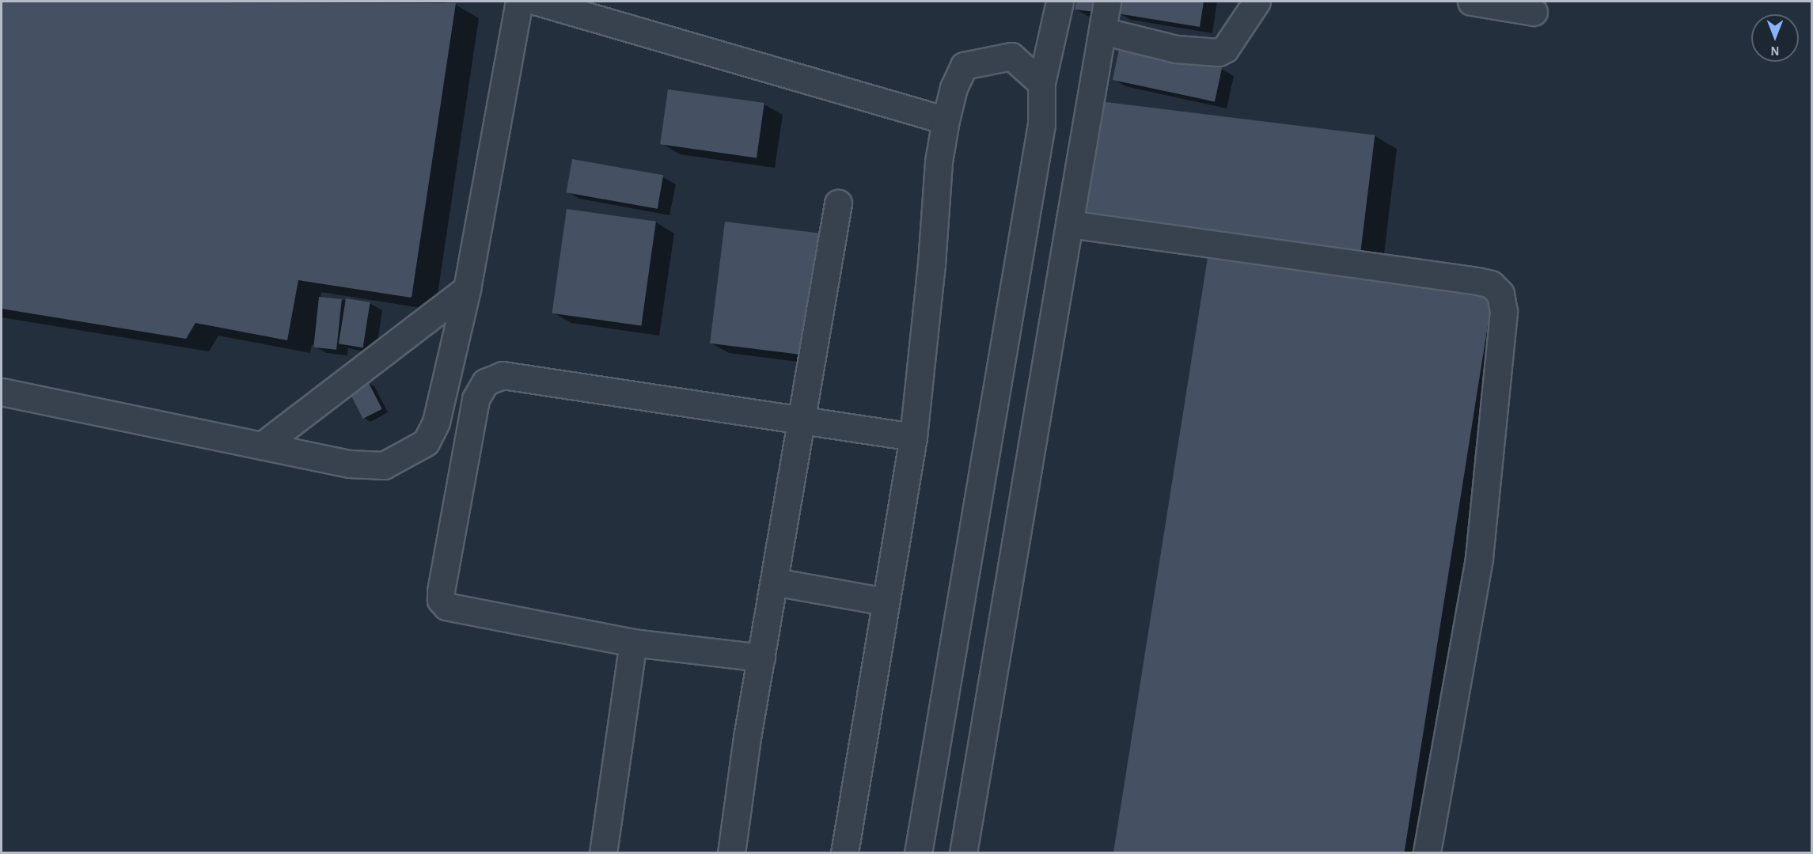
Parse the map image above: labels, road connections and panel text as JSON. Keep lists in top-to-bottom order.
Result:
{
  "north": "bottom"
}
